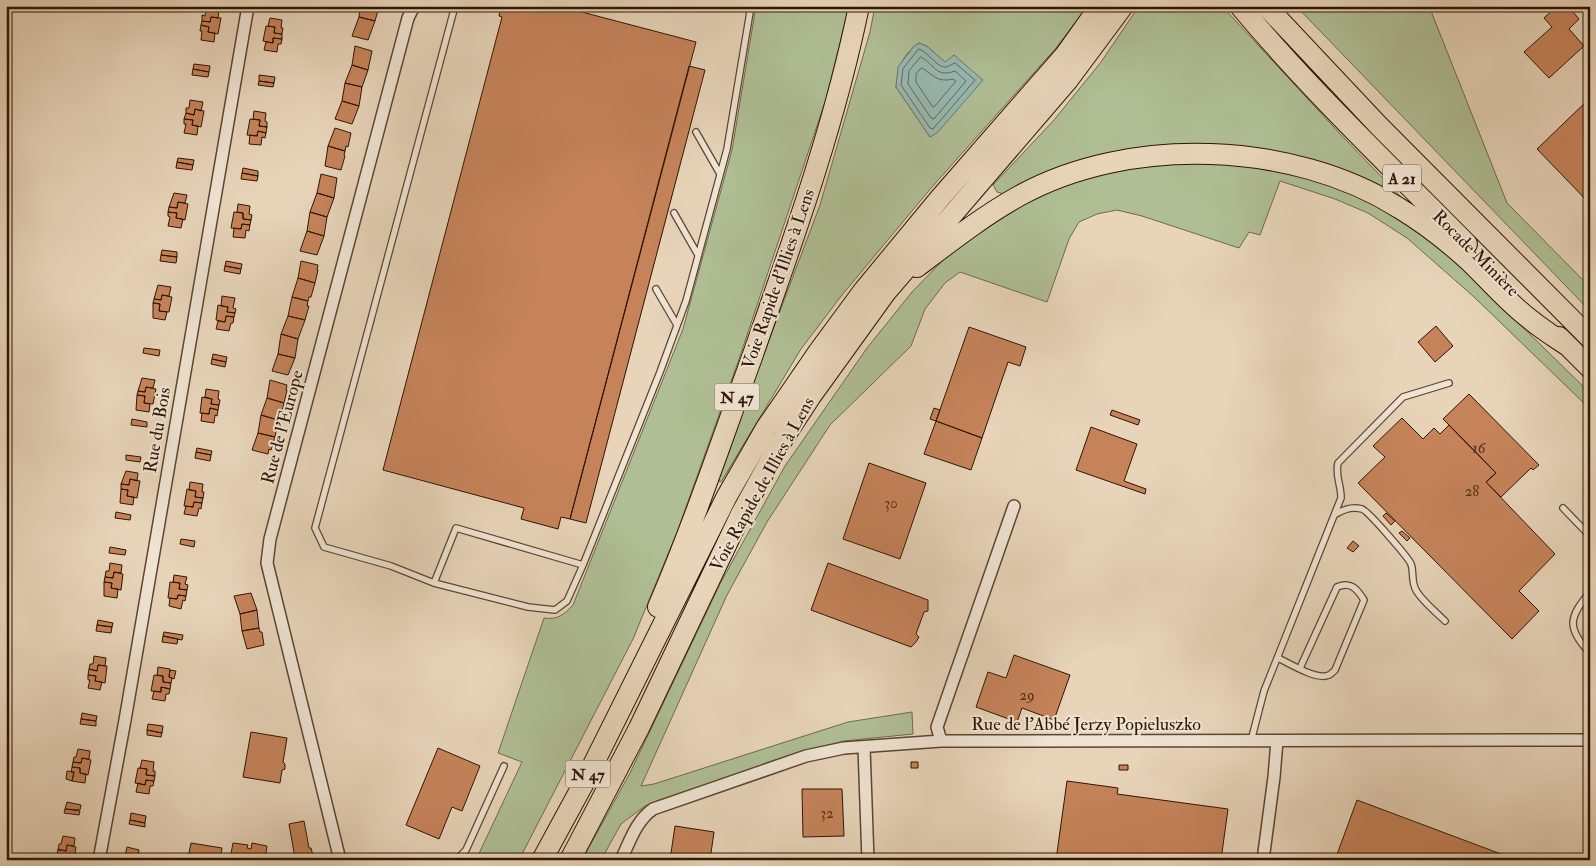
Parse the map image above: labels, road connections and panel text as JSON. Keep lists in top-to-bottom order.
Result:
{
  "streets": {
    "highway": [
      "A 21",
      "Rocade Minière",
      "Voie Rapide d’Illies à Lens",
      "N 47",
      "Voie Rapide de Illies à Lens"
    ],
    "street": ["Rue de l'Europe", "Rue du Bois", "Rue de l'Abbé Jerzy Popieluszko"]
  },
  "crossings": [
    ["Voie Rapide d’Illies à Lens", "N 47"],
    ["N 47", "Voie Rapide de Illies à Lens"]
  ],
  "house_numbers": [
    "16",
    "28",
    "30",
    "29",
    "32"
  ]
}
